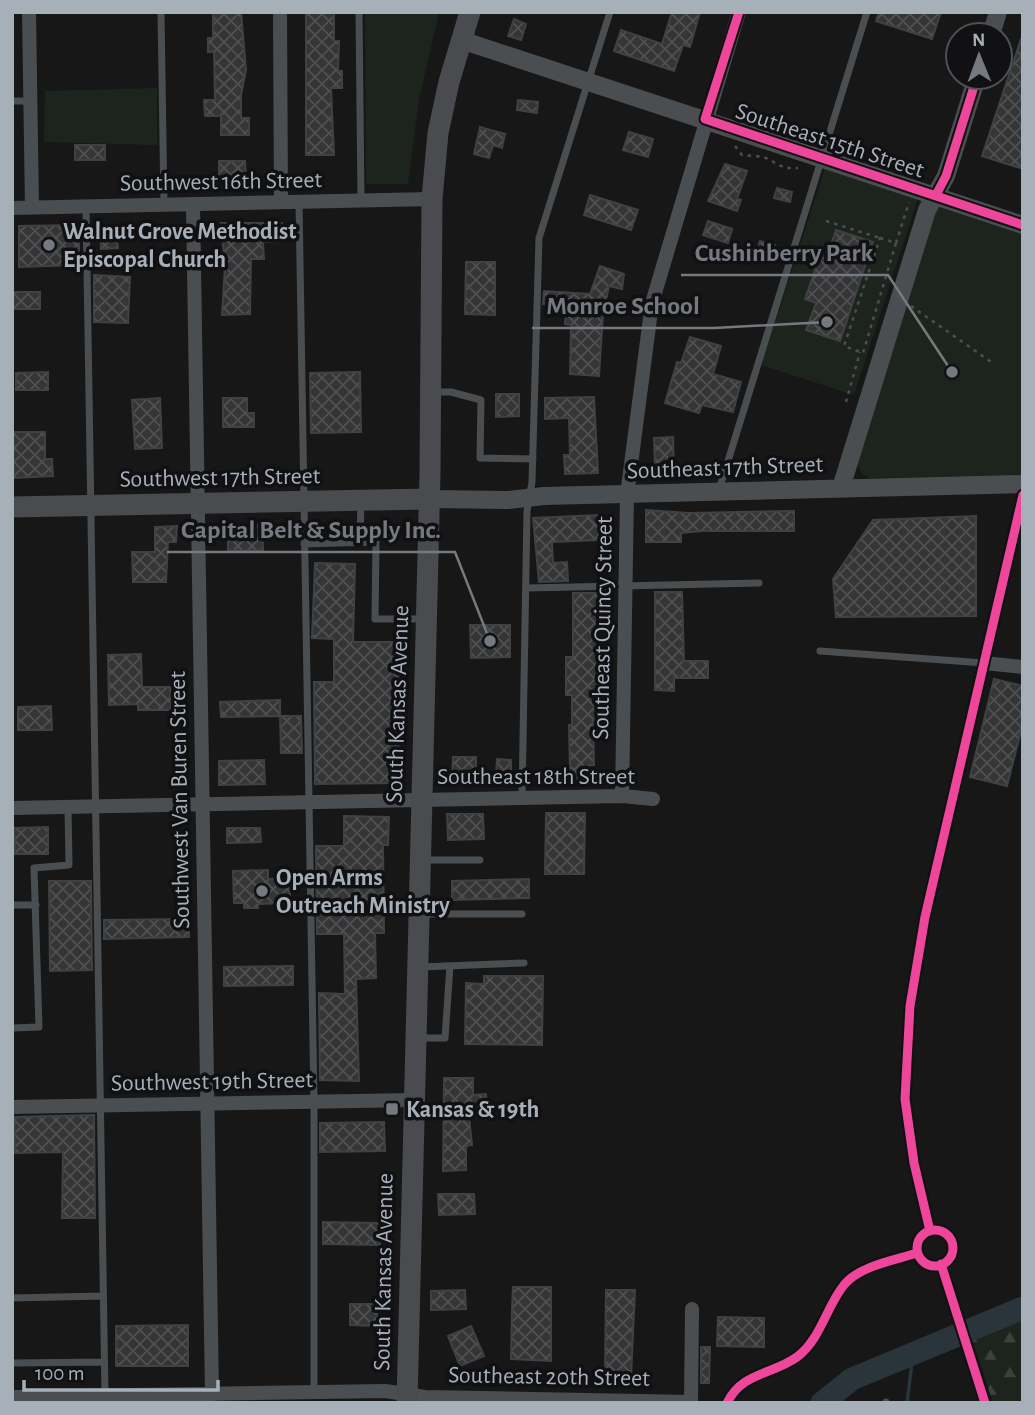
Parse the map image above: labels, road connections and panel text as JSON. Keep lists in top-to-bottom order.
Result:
{
  "streets": {
    "main road": ["Southwest 17th Street", "South Kansas Avenue"],
    "street": [
      "Southeast 15th Street",
      "Southwest 16th Street",
      "Southeast 17th Street",
      "Southeast Quincy Street",
      "Southeast 18th Street",
      "Southwest Van Buren Street",
      "Southwest 19th Street",
      "Southeast 20th Street"
    ]
  },
  "crossings": [
    ["Southeast 15th Street", "Southeast Quincy Street"],
    ["Southeast 15th Street", "South Kansas Avenue"],
    ["Southwest 16th Street", "South Kansas Avenue"],
    ["Southwest 16th Street", "Southwest Van Buren Street"],
    ["Southeast 17th Street", "Southwest 17th Street"],
    ["Southeast 17th Street", "Southeast Quincy Street"],
    ["Southeast 17th Street", "South Kansas Avenue"],
    ["Southwest 17th Street", "South Kansas Avenue"],
    ["Southwest 17th Street", "Southwest Van Buren Street"],
    ["Southeast Quincy Street", "Southeast 18th Street"],
    ["South Kansas Avenue", "Southeast 18th Street"],
    ["South Kansas Avenue", "Southwest 19th Street"],
    ["South Kansas Avenue", "Southeast 20th Street"],
    ["Southeast 18th Street", "Southwest Van Buren Street"],
    ["Southwest Van Buren Street", "Southwest 19th Street"],
    ["Southwest Van Buren Street", "Southeast 20th Street"]
  ],
  "places": {
    "other": [
      "Walnut Grove Methodist Episcopal Church",
      "Monroe School",
      "Cushinberry Park",
      "Capital Belt & Supply Inc.",
      "Open Arms Outreach Ministry"
    ],
    "transit": ["Kansas & 19th"]
  },
  "scale_bar": "100 m",
  "north": "top"
}
